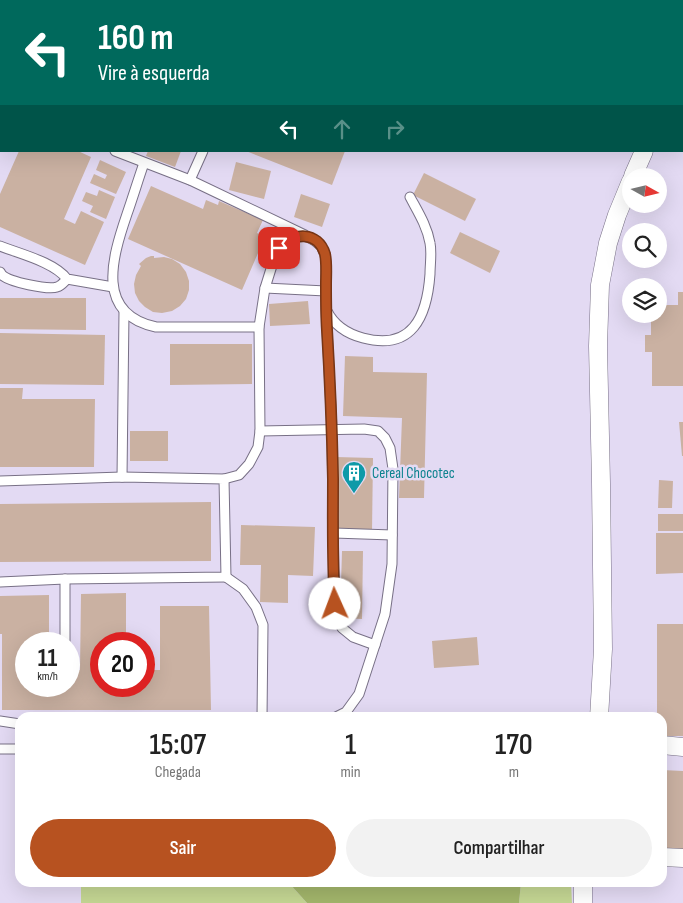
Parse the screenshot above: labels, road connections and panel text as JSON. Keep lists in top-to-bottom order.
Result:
{
  "places": {
    "building": ["Cereal Chocotec"]
  },
  "north": "right",
  "page": {
    "turn": ["160 m", "Vire à esquerda"],
    "speed": "11 km/h",
    "limit": "20",
    "eta": [
      "15:07",
      "Chegada",
      "1",
      "min",
      "170",
      "m"
    ],
    "buttons": ["Sair", "Compartilhar"]
  }
}
